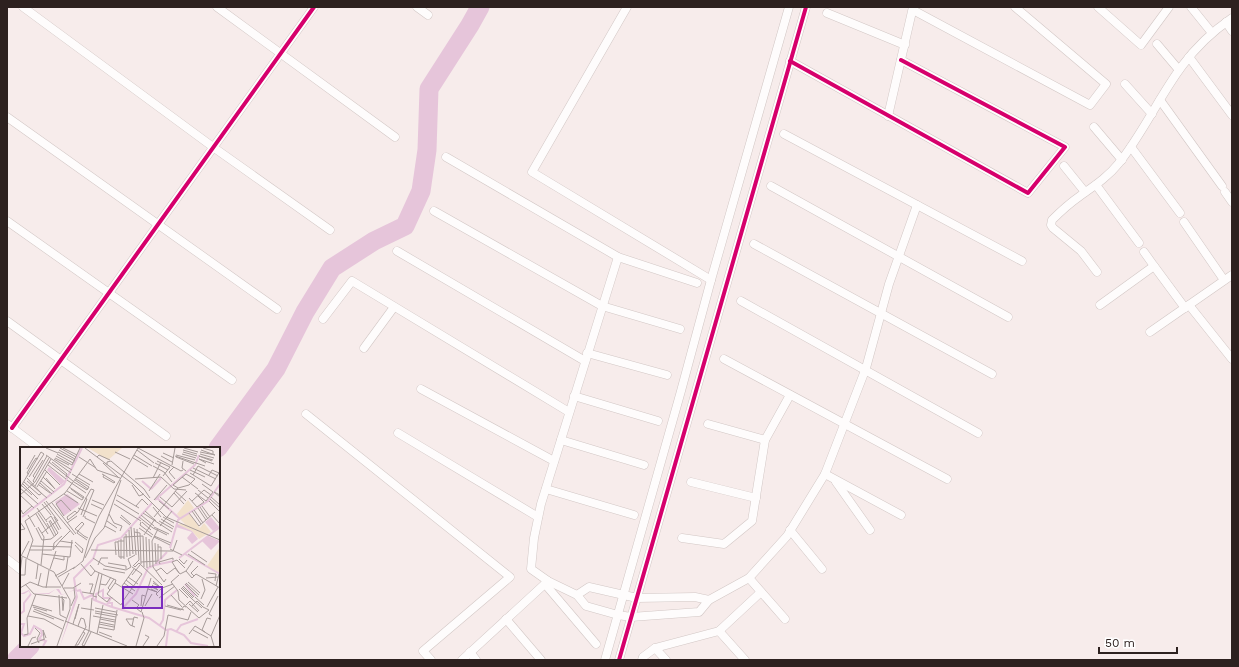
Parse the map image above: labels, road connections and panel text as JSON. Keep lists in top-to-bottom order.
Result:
{
  "scale_bar": "50 m"
}
